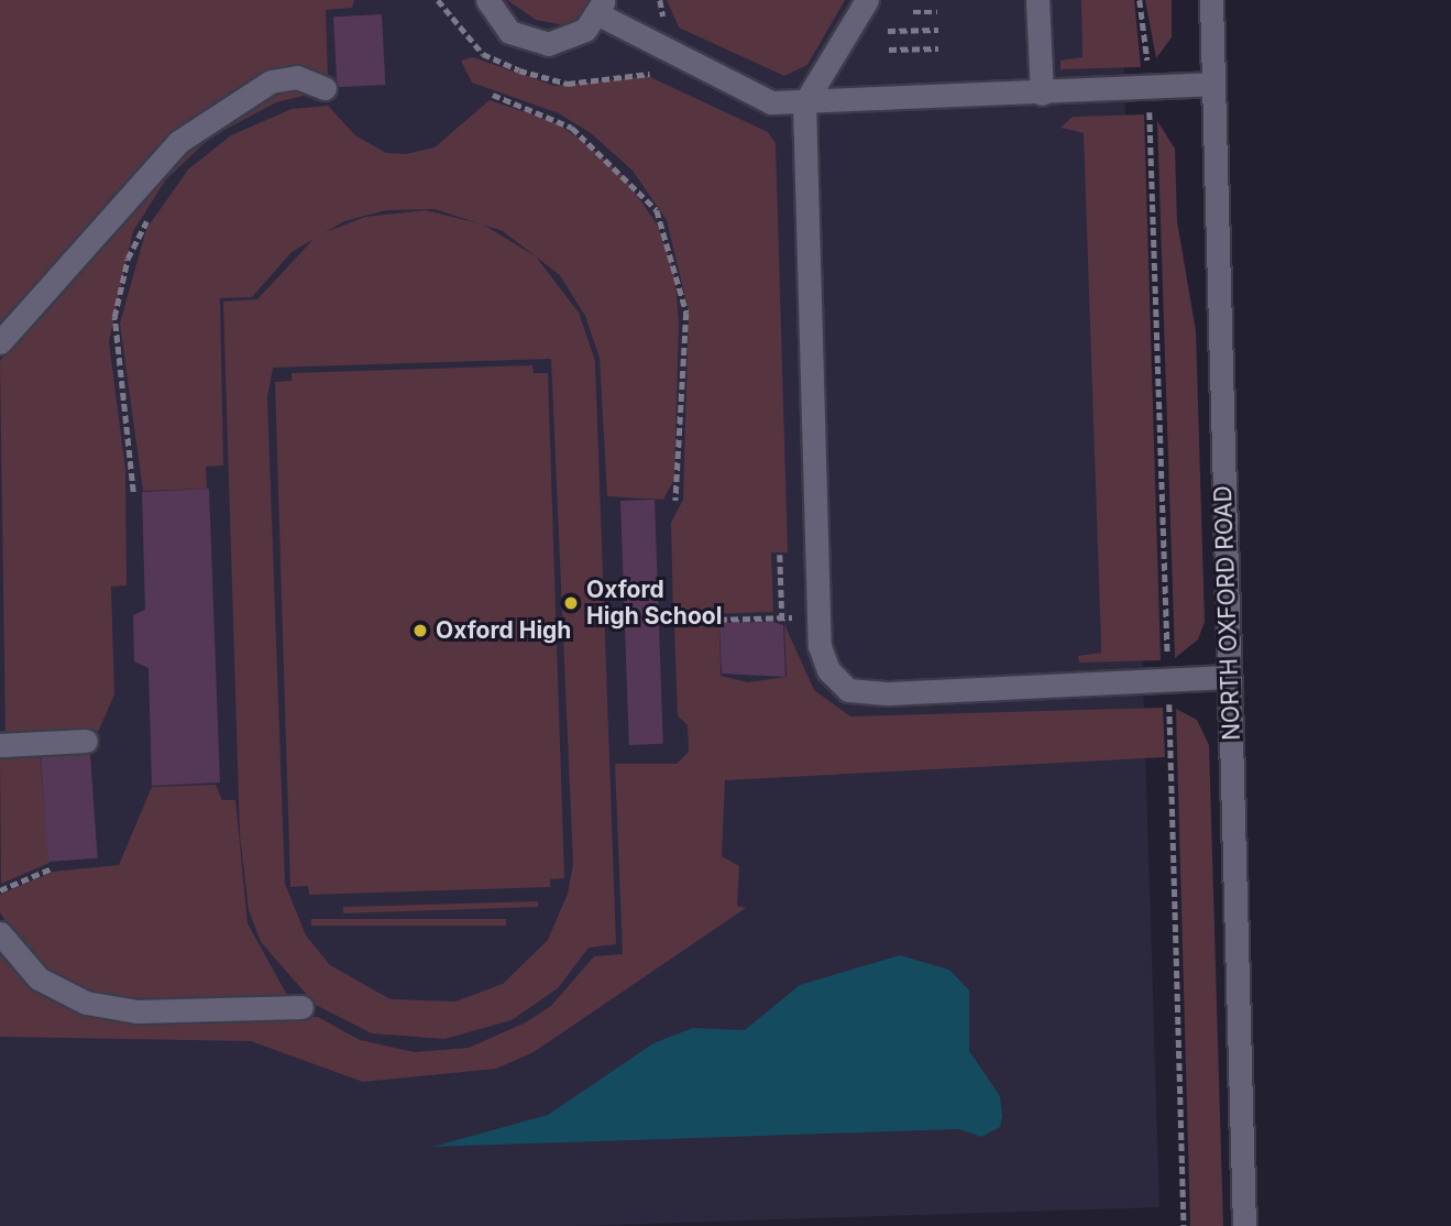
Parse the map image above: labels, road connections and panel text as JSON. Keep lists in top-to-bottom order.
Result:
{
  "streets": {
    "street": ["NORTH OXFORD ROAD"]
  },
  "places": ["Oxford High School", "Oxford High"]
}
